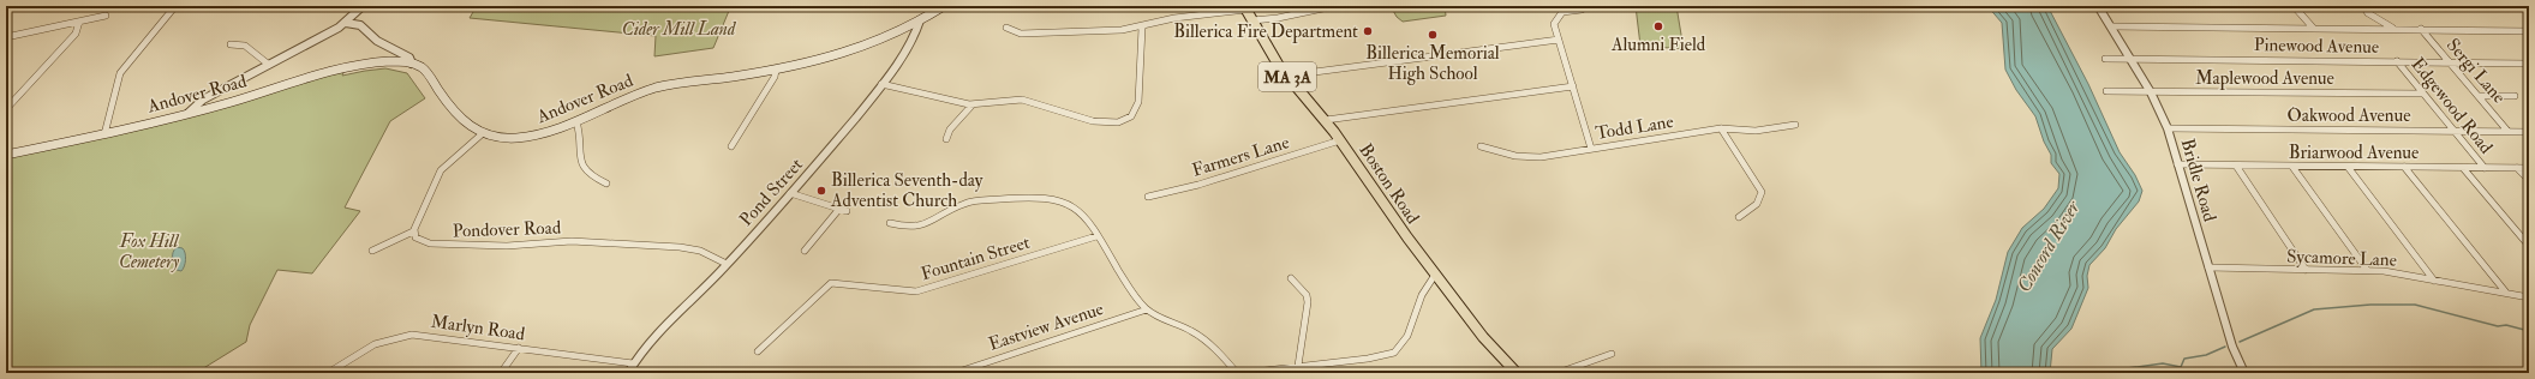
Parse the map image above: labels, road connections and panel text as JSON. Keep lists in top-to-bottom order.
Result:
{
  "streets": {
    "main road": ["MA 3A", "Andover Road", "Boston Road"],
    "street": [
      "Pinewood Avenue",
      "Sergi Lane",
      "Maplewood Avenue",
      "Edgewood Road",
      "Oakwood Avenue",
      "Todd Lane",
      "Briarwood Avenue",
      "Farmers Lane",
      "Bridle Road",
      "Pond Street",
      "Pondover Road",
      "Fountain Street",
      "Sycamore Lane",
      "Eastview Avenue",
      "Marlyn Road"
    ]
  },
  "crossings": [
    ["Pinewood Avenue", "Sergi Lane"],
    ["Pinewood Avenue", "Edgewood Road"],
    ["Pinewood Avenue", "Bridle Road"],
    ["Sergi Lane", "Oakwood Avenue"],
    ["Maplewood Avenue", "Edgewood Road"],
    ["Maplewood Avenue", "Bridle Road"],
    ["Andover Road", "Pond Street"],
    ["Edgewood Road", "Oakwood Avenue"],
    ["Edgewood Road", "Briarwood Avenue"],
    ["Oakwood Avenue", "Bridle Road"],
    ["Briarwood Avenue", "Bridle Road"],
    ["Farmers Lane", "Boston Road"],
    ["Bridle Road", "Sycamore Lane"],
    ["Pond Street", "Pondover Road"],
    ["Pond Street", "Marlyn Road"]
  ],
  "water": ["Concord River"],
  "parks": ["Cider Mill Land", "Fox Hill Cemetery"],
  "places": [
    "Alumni Field",
    "Billerica Fire Department",
    "Billerica Memorial High School",
    "Billerica Seventh-day Adventist Church"
  ]
}
